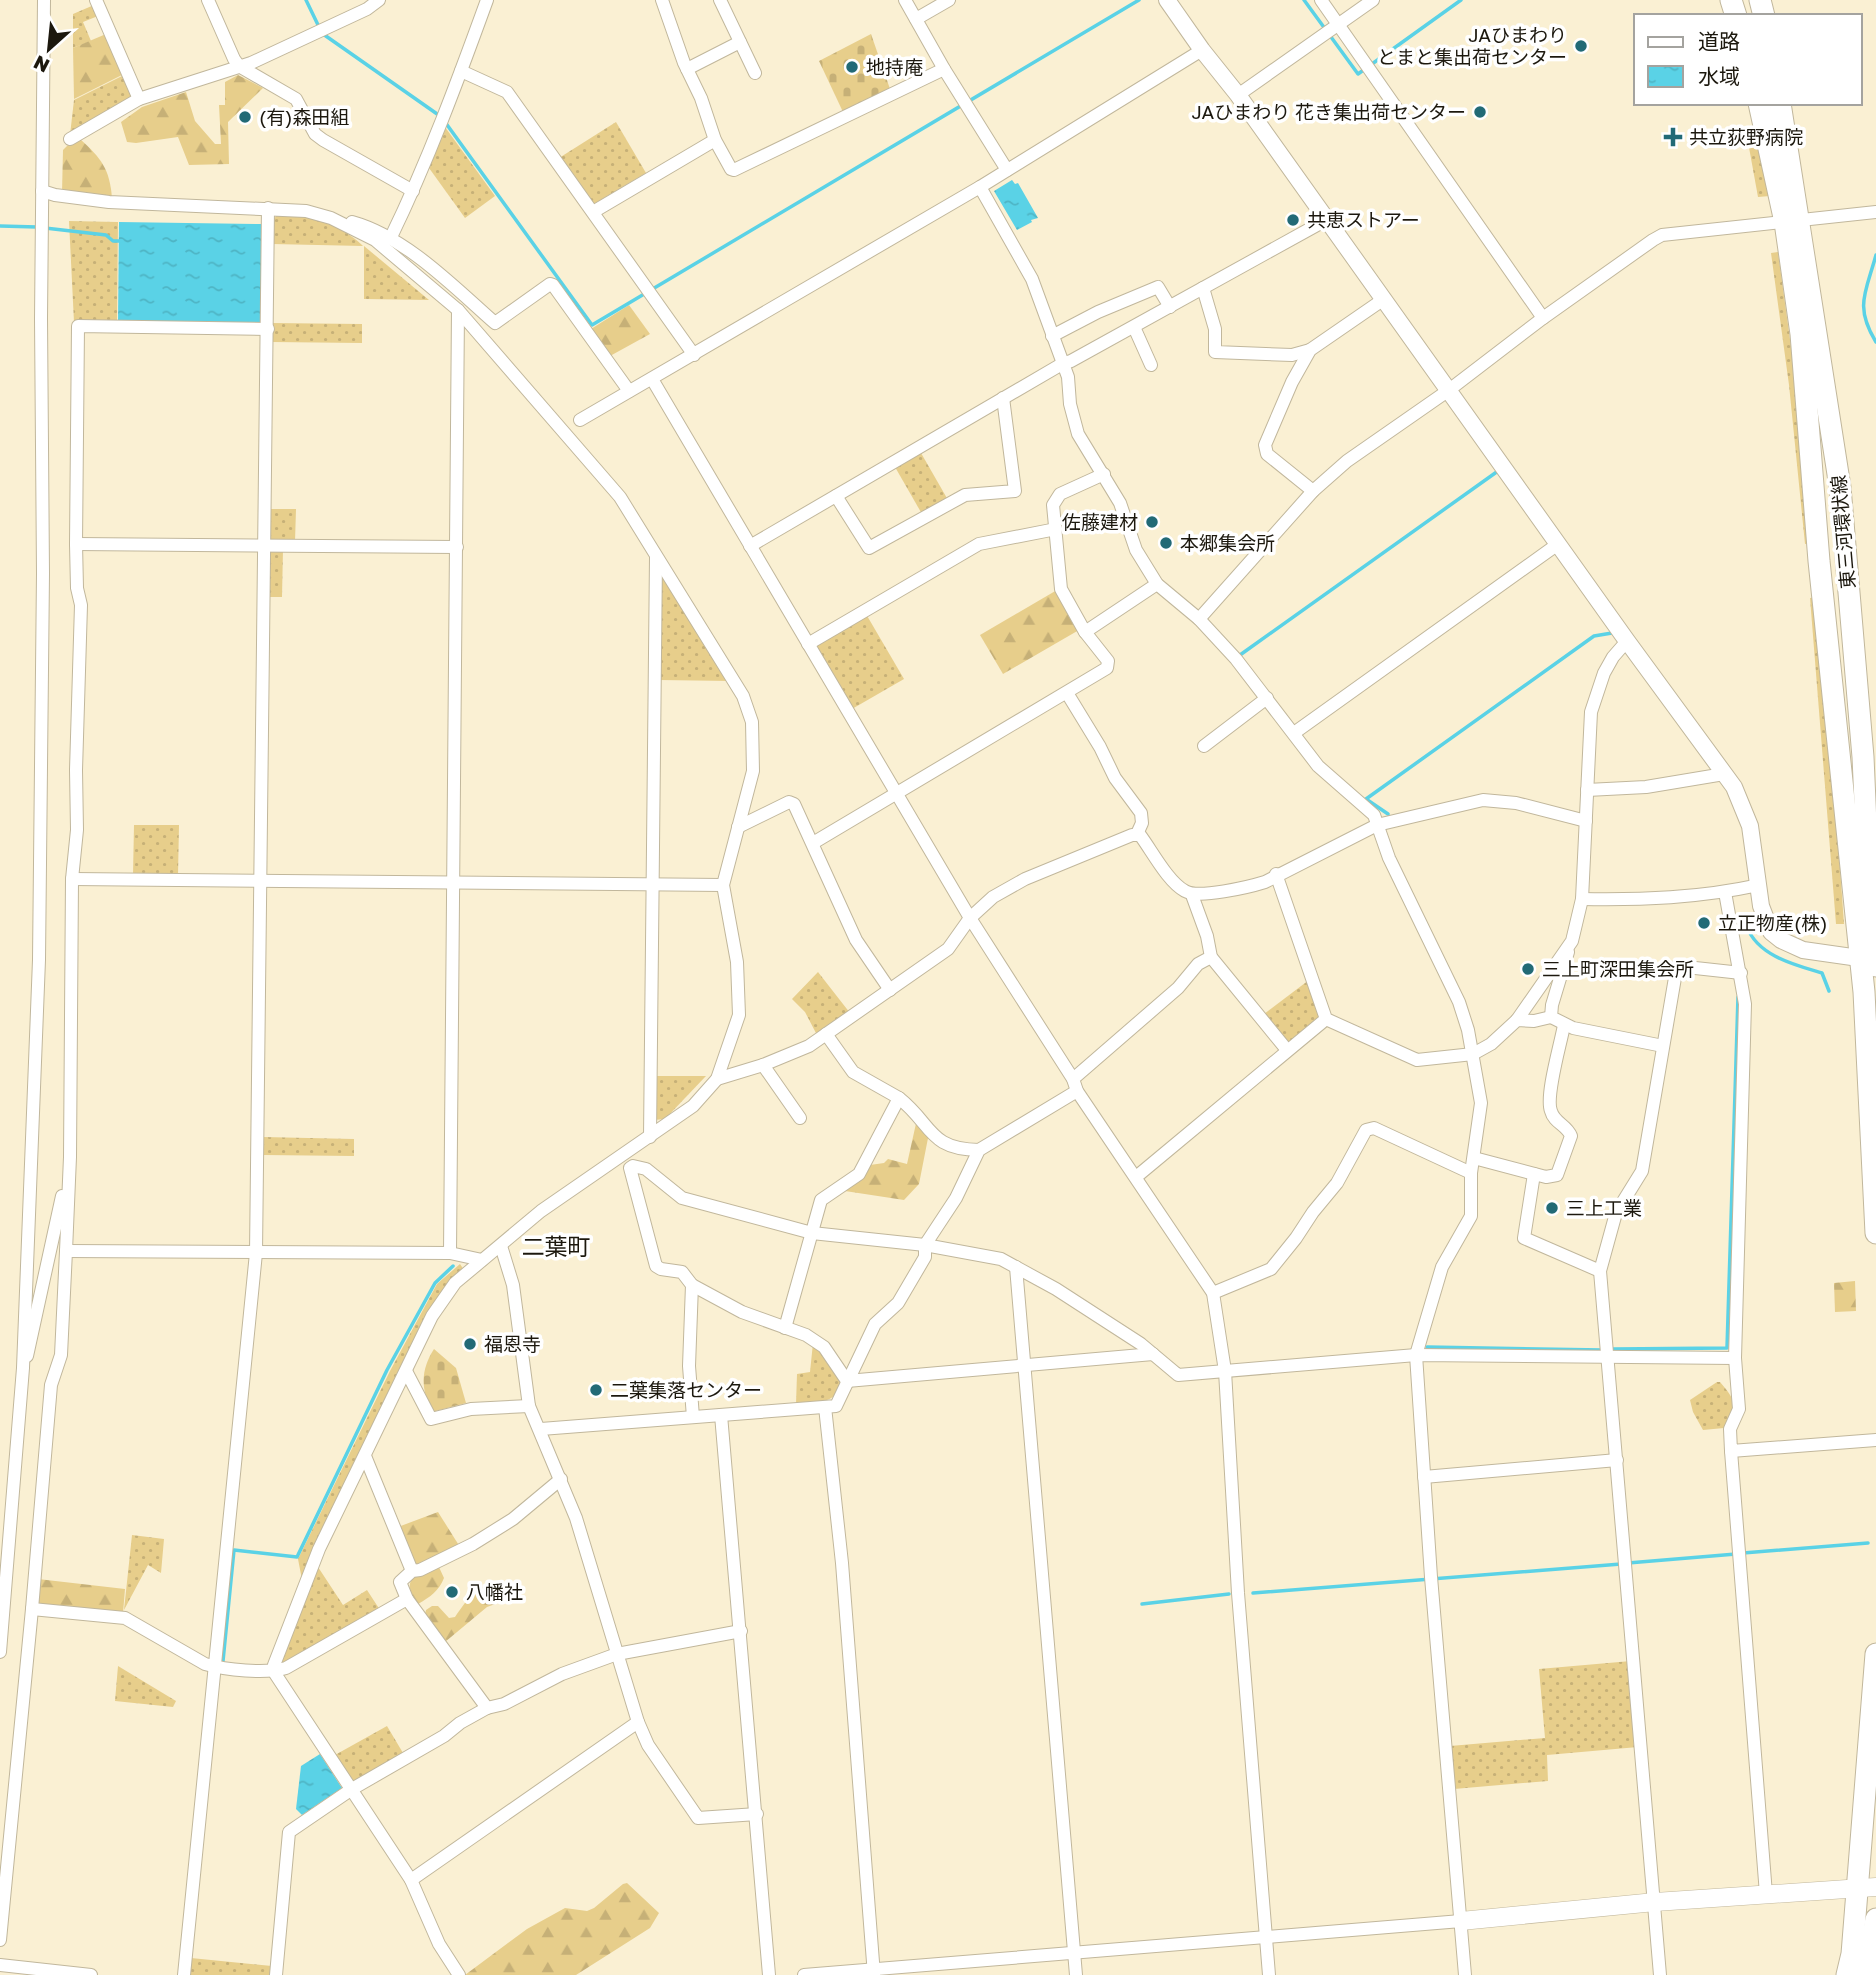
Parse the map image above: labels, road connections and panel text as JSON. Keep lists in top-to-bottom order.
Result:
{
  "streets": {
    "main road": ["東三河環状線"]
  },
  "districts": ["二葉町"],
  "places": {
    "other": [
      "JAひまわり とまと集出荷センター",
      "地持庵",
      "JAひまわり 花き集出荷センター",
      "(有)森田組",
      "共恵ストアー",
      "佐藤建材",
      "本郷集会所",
      "立正物産(株)",
      "三上町深田集会所",
      "三上工業",
      "福恩寺",
      "二葉集落センター",
      "八幡社"
    ],
    "health": ["共立荻野病院"]
  },
  "legend": ["道路", "水域"],
  "north": "bottom left"
}
